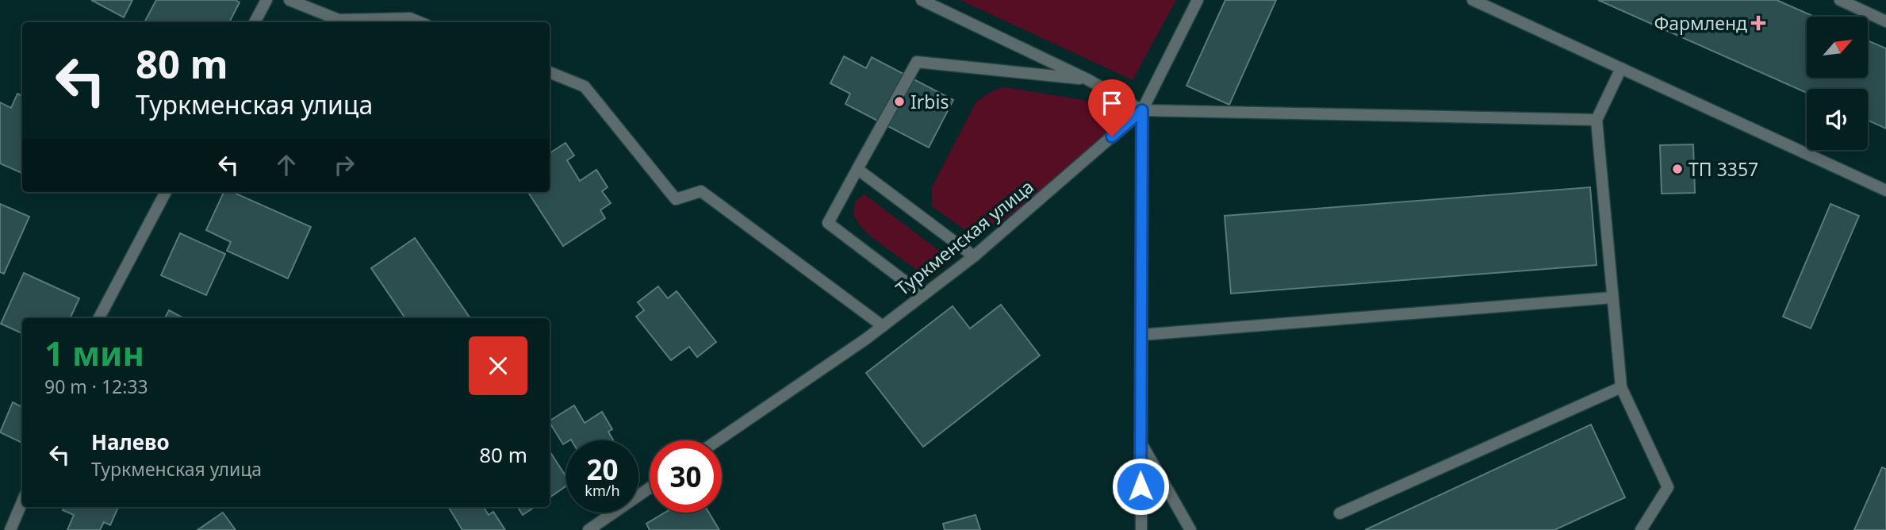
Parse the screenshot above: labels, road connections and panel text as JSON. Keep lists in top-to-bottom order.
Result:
{
  "streets": {
    "street": ["Туркменская улица"]
  },
  "places": {
    "health": ["Фармленд"],
    "other": ["Irbis", "ТП 3357"]
  },
  "north": "top right",
  "page": {
    "turn": ["80 m", "Туркменская улица"],
    "heading": ["1 мин", "90 m · 12:33"],
    "list": [
      {
        "name": "Налево",
        "note": "Туркменская улица",
        "value": "80 m"
      }
    ],
    "speed": "20 km/h",
    "limit": "30"
  }
}
